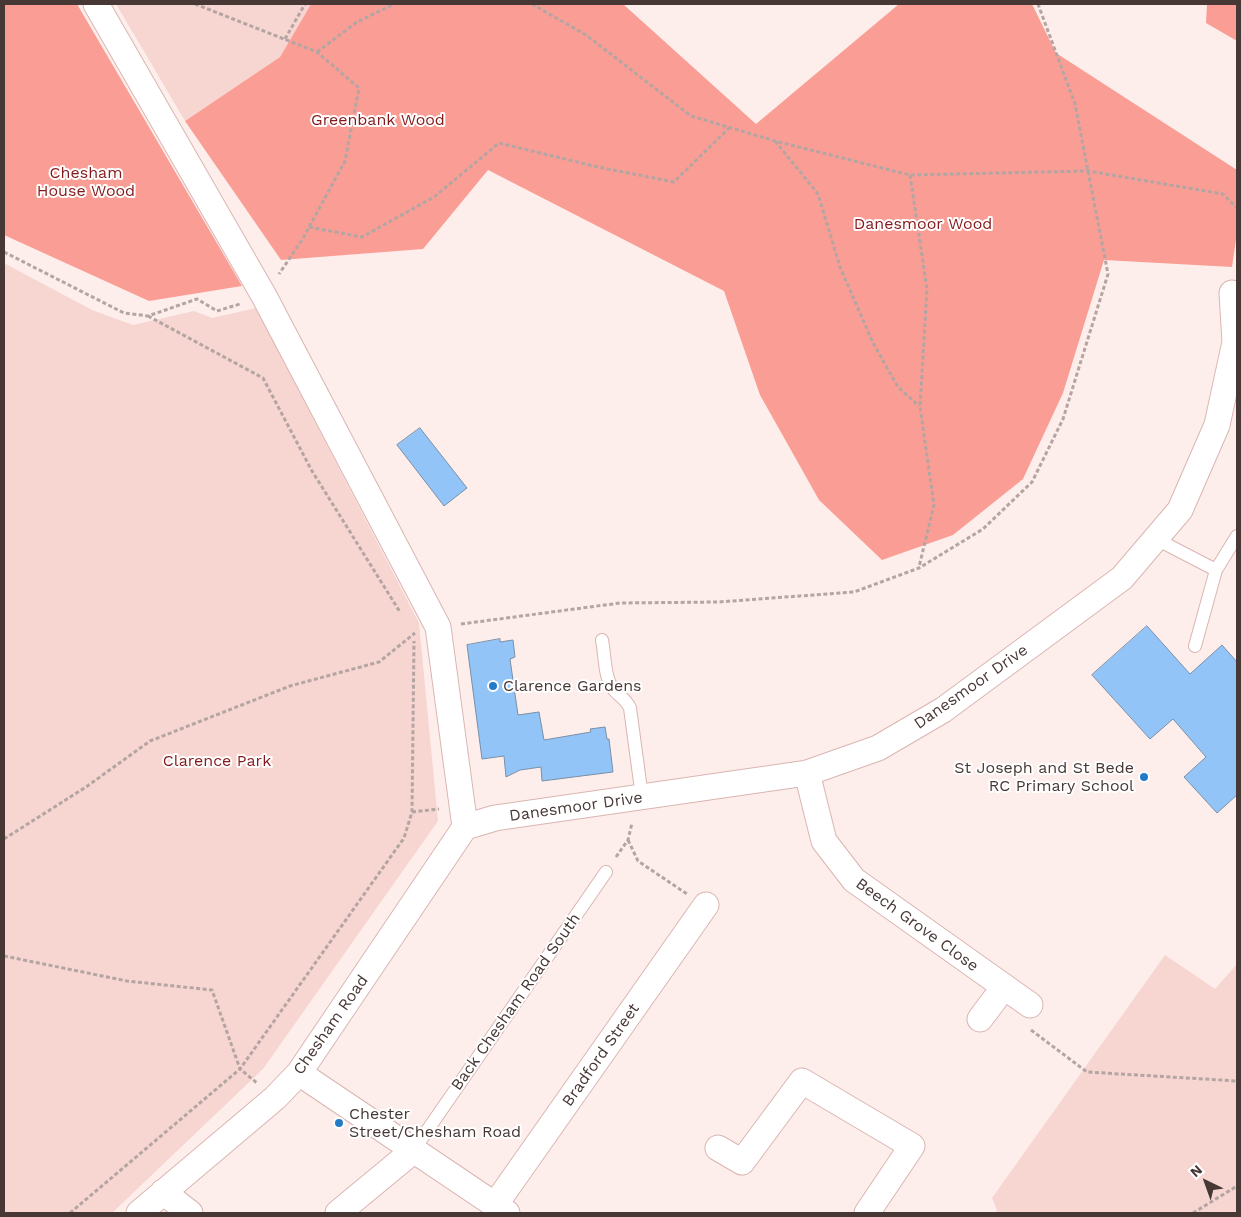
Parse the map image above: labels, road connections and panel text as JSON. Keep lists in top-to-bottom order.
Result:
{
  "streets": {
    "street": [
      "Danesmoor Drive",
      "Beech Grove Close",
      "Back Chesham Road South",
      "Chesham Road",
      "Bradford Street"
    ]
  },
  "crossings": [
    ["Danesmoor Drive", "Beech Grove Close"],
    ["Danesmoor Drive", "Chesham Road"]
  ],
  "parks": [
    "Greenbank Wood",
    "Chesham House Wood",
    "Danesmoor Wood",
    "Clarence Park"
  ],
  "places": ["Clarence Gardens", "St Joseph and St Bede RC Primary School", "Chester Street/Chesham Road"],
  "north": "top left"
}
